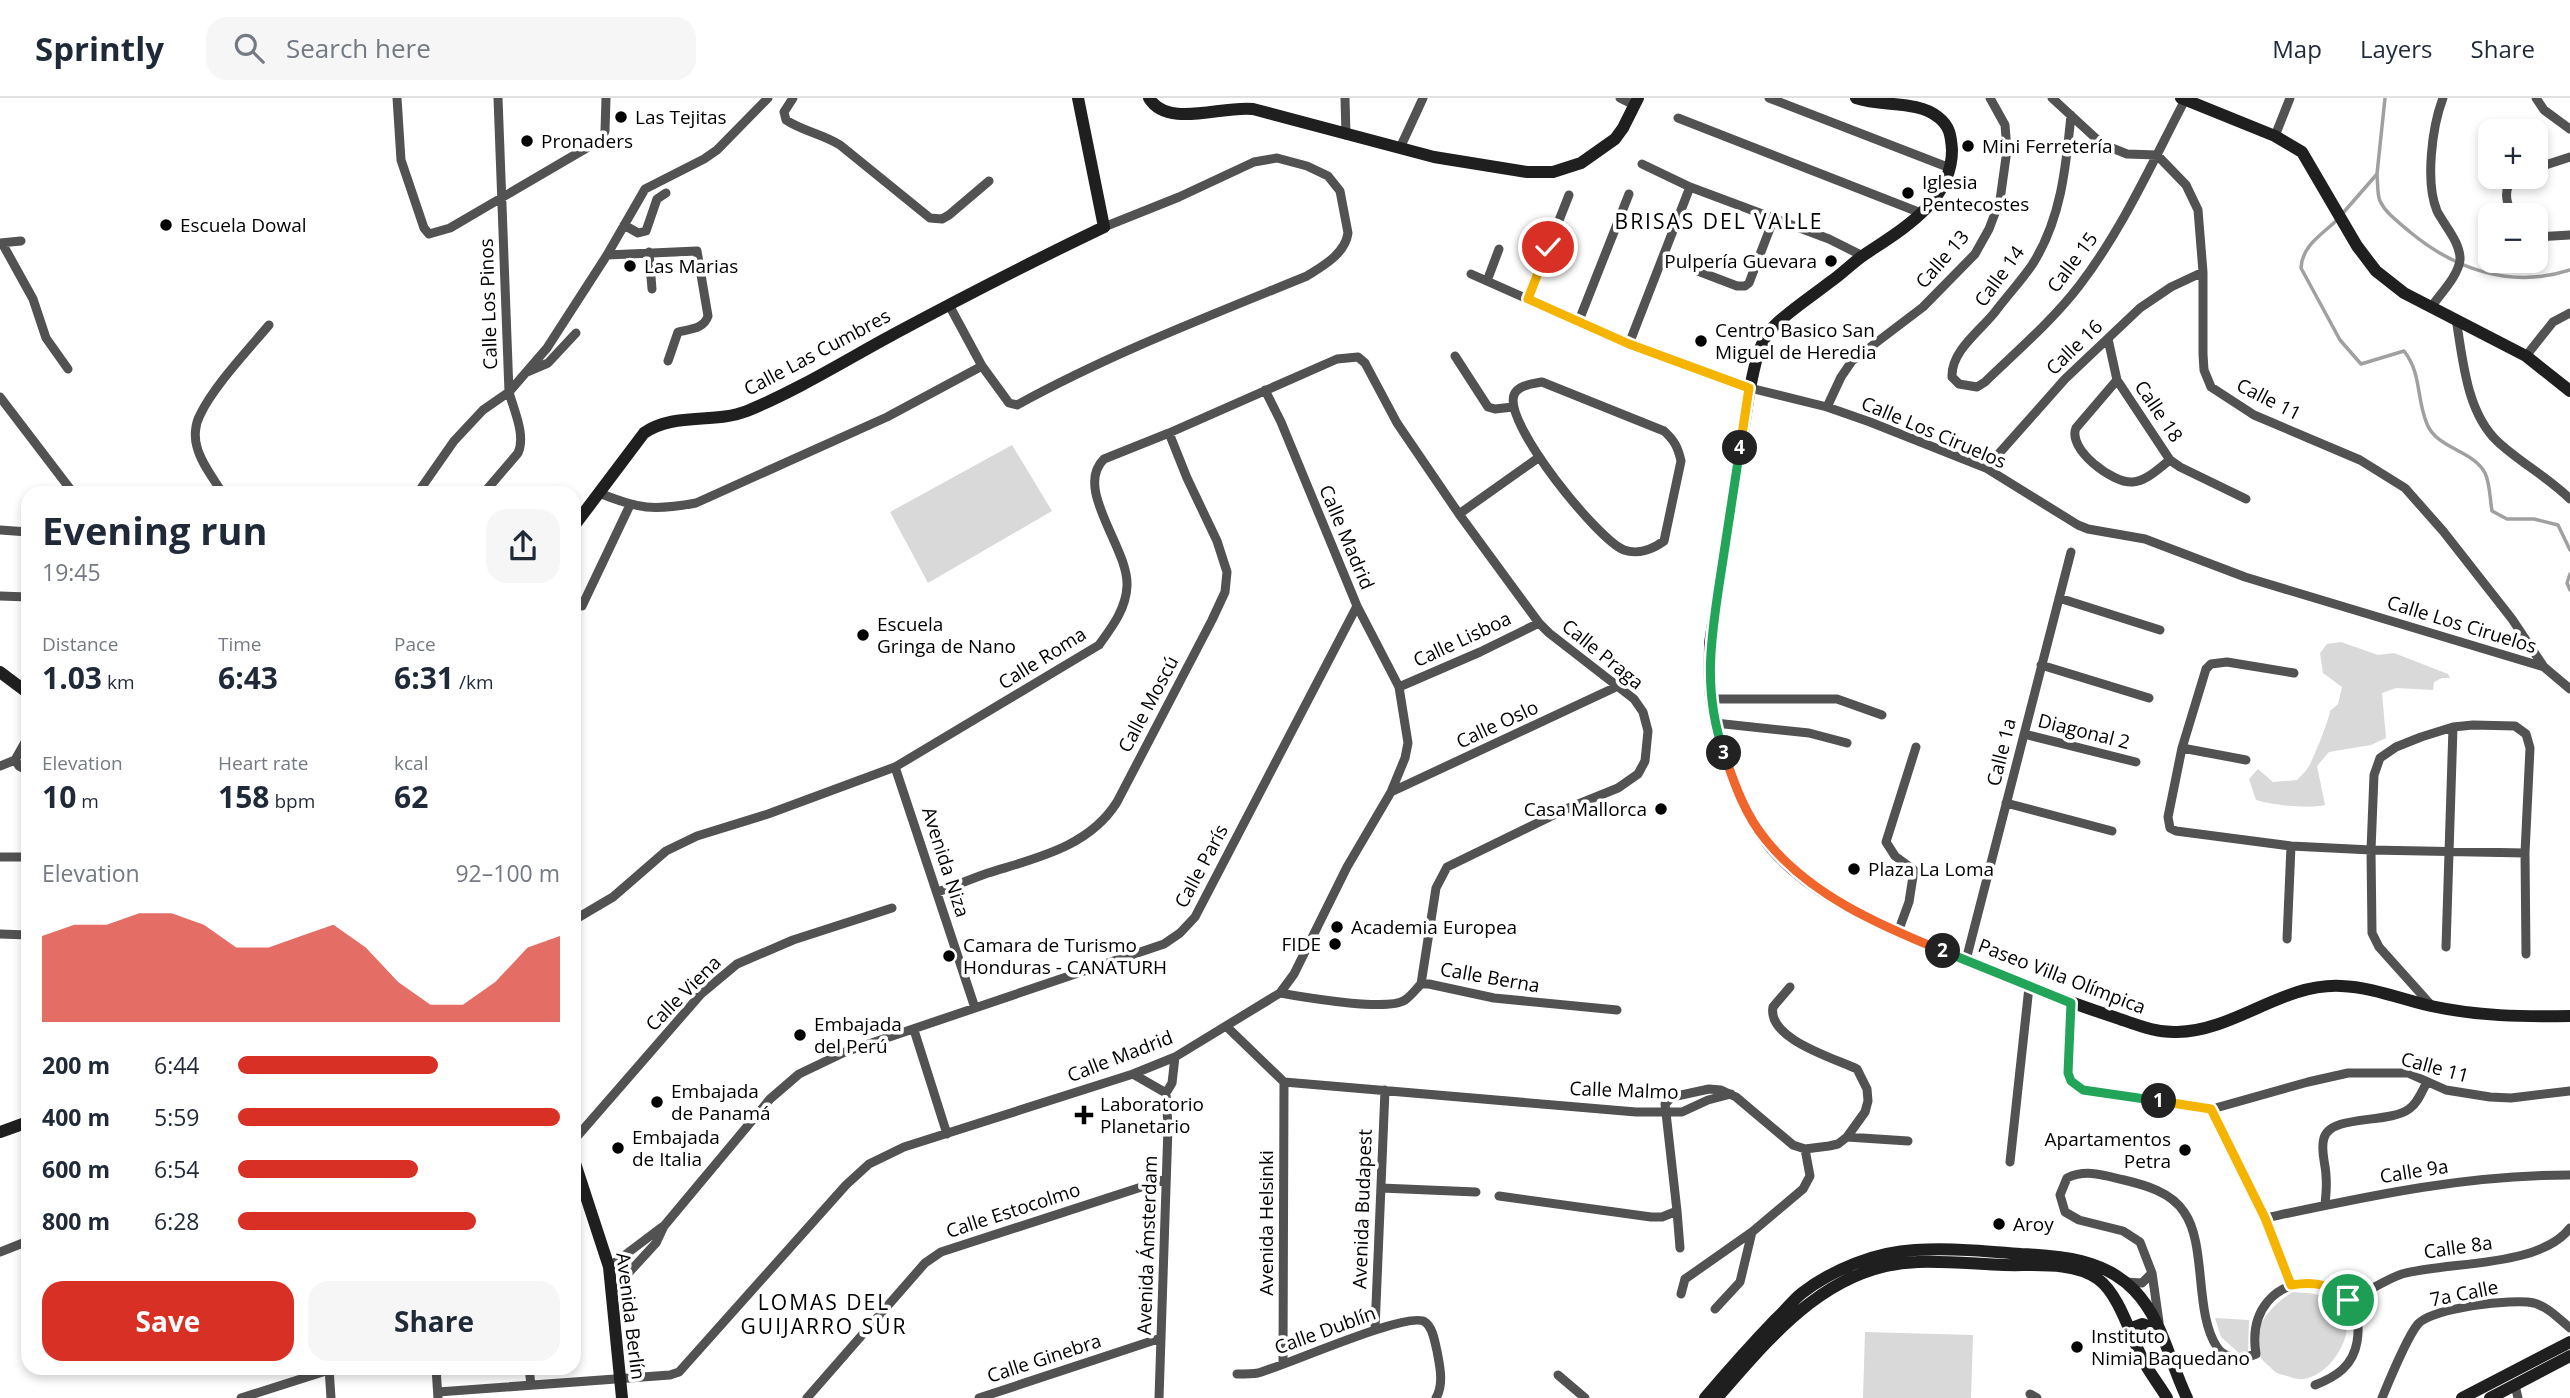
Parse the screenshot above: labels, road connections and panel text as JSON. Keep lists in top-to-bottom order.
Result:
{
  "streets": {
    "main road": ["Calle Las Cumbres", "Paseo Villa Olímpica", "Avenida Berlín"],
    "street": [
      "Calle 13",
      "Calle 15",
      "Calle 14",
      "Calle Los Pinos",
      "Calle 16",
      "Calle 11",
      "Calle 18",
      "Calle Los Ciruelos",
      "Calle Madrid",
      "Calle Lisboa",
      "Calle Praga",
      "Calle Roma",
      "Calle Moscú",
      "Calle Oslo",
      "Diagonal 2",
      "Calle 1a",
      "Avenida Niza",
      "Calle París",
      "Calle Berna",
      "Calle Viena",
      "Calle Malmo",
      "Calle 9a",
      "Avenida Budapest",
      "Calle Estocolmo",
      "Avenida Helsinki",
      "Avenida Ámsterdam",
      "Calle 8a",
      "7a Calle",
      "Calle Dublín",
      "Calle Ginebra"
    ]
  },
  "crossings": [
    ["Calle 13", "Calle Los Ciruelos"],
    ["Calle 15", "Calle 14"],
    ["Calle 15", "Calle 11"],
    ["Calle 16", "Calle 11"],
    ["Calle 16", "Calle 18"],
    ["Calle 16", "Calle Los Ciruelos"],
    ["Calle 11", "Calle Los Ciruelos"],
    ["Calle Los Ciruelos", "Paseo Villa Olímpica"],
    ["Calle Madrid", "Calle Lisboa"],
    ["Calle Madrid", "Calle Roma"],
    ["Calle Madrid", "Calle Oslo"],
    ["Calle Madrid", "Calle París"],
    ["Calle Madrid", "Calle Berna"],
    ["Calle Madrid", "Avenida Ámsterdam"],
    ["Calle Madrid", "Avenida Berlín"],
    ["Calle Lisboa", "Calle Praga"],
    ["Calle Praga", "Calle Roma"],
    ["Calle Praga", "Calle Oslo"],
    ["Calle Praga", "Calle Berna"],
    ["Calle Roma", "Calle Moscú"],
    ["Calle Roma", "Avenida Niza"],
    ["Calle Moscú", "Avenida Niza"],
    ["Diagonal 2", "Calle 1a"],
    ["Calle 1a", "Paseo Villa Olímpica"],
    ["Avenida Niza", "Calle París"],
    ["Calle París", "Avenida Berlín"],
    ["Calle Malmo", "Avenida Budapest"],
    ["Calle Malmo", "Avenida Helsinki"],
    ["Avenida Budapest", "Calle Dublín"],
    ["Calle Estocolmo", "Avenida Ámsterdam"],
    ["Avenida Helsinki", "Calle Dublín"],
    ["Avenida Ámsterdam", "Calle Ginebra"]
  ],
  "districts": ["BRISAS DEL VALLE", "LOMAS DEL GUIJARRO SUR"],
  "places": {
    "other": [
      "Las Tejitas",
      "Pronaders",
      "Mini Ferretería",
      "Iglesia Pentecostes",
      "Escuela Dowal",
      "Pulpería Guevara",
      "Las Marias",
      "Centro Basico San Miguel de Heredia",
      "Escuela Gringa de Nano",
      "Casa Mallorca",
      "Plaza La Loma",
      "Academia Europea",
      "FIDE",
      "Camara de Turismo Honduras - CANATURH",
      "Embajada del Perú",
      "Embajada de Panamá",
      "Embajada de Italia",
      "Apartamentos Petra",
      "Aroy",
      "Instituto Nimia Baquedano"
    ],
    "health": ["Laboratorio Planetario"]
  },
  "page": {
    "header": "Sprintly",
    "search": "Search here",
    "nav": ["Map", "Layers", "Share"],
    "map_buttons": ["+", "−"],
    "pins": [
      "4",
      "3",
      "2",
      "1"
    ],
    "heading": ["Evening run", "19:45"],
    "stats": [
      ["Distance", "1.03 km"],
      ["Time", "6:43"],
      ["Pace", "6:31 /km"],
      ["Elevation", "10 m"],
      ["Heart rate", "158 bpm"],
      ["kcal", "62"]
    ],
    "chart": ["Elevation", "92–100 m"],
    "list": [
      {
        "name": "200 m",
        "note": "6:44"
      },
      {
        "name": "400 m",
        "note": "5:59"
      },
      {
        "name": "600 m",
        "note": "6:54"
      },
      {
        "name": "800 m",
        "note": "6:28"
      }
    ],
    "buttons": ["Save", "Share"]
  }
}
